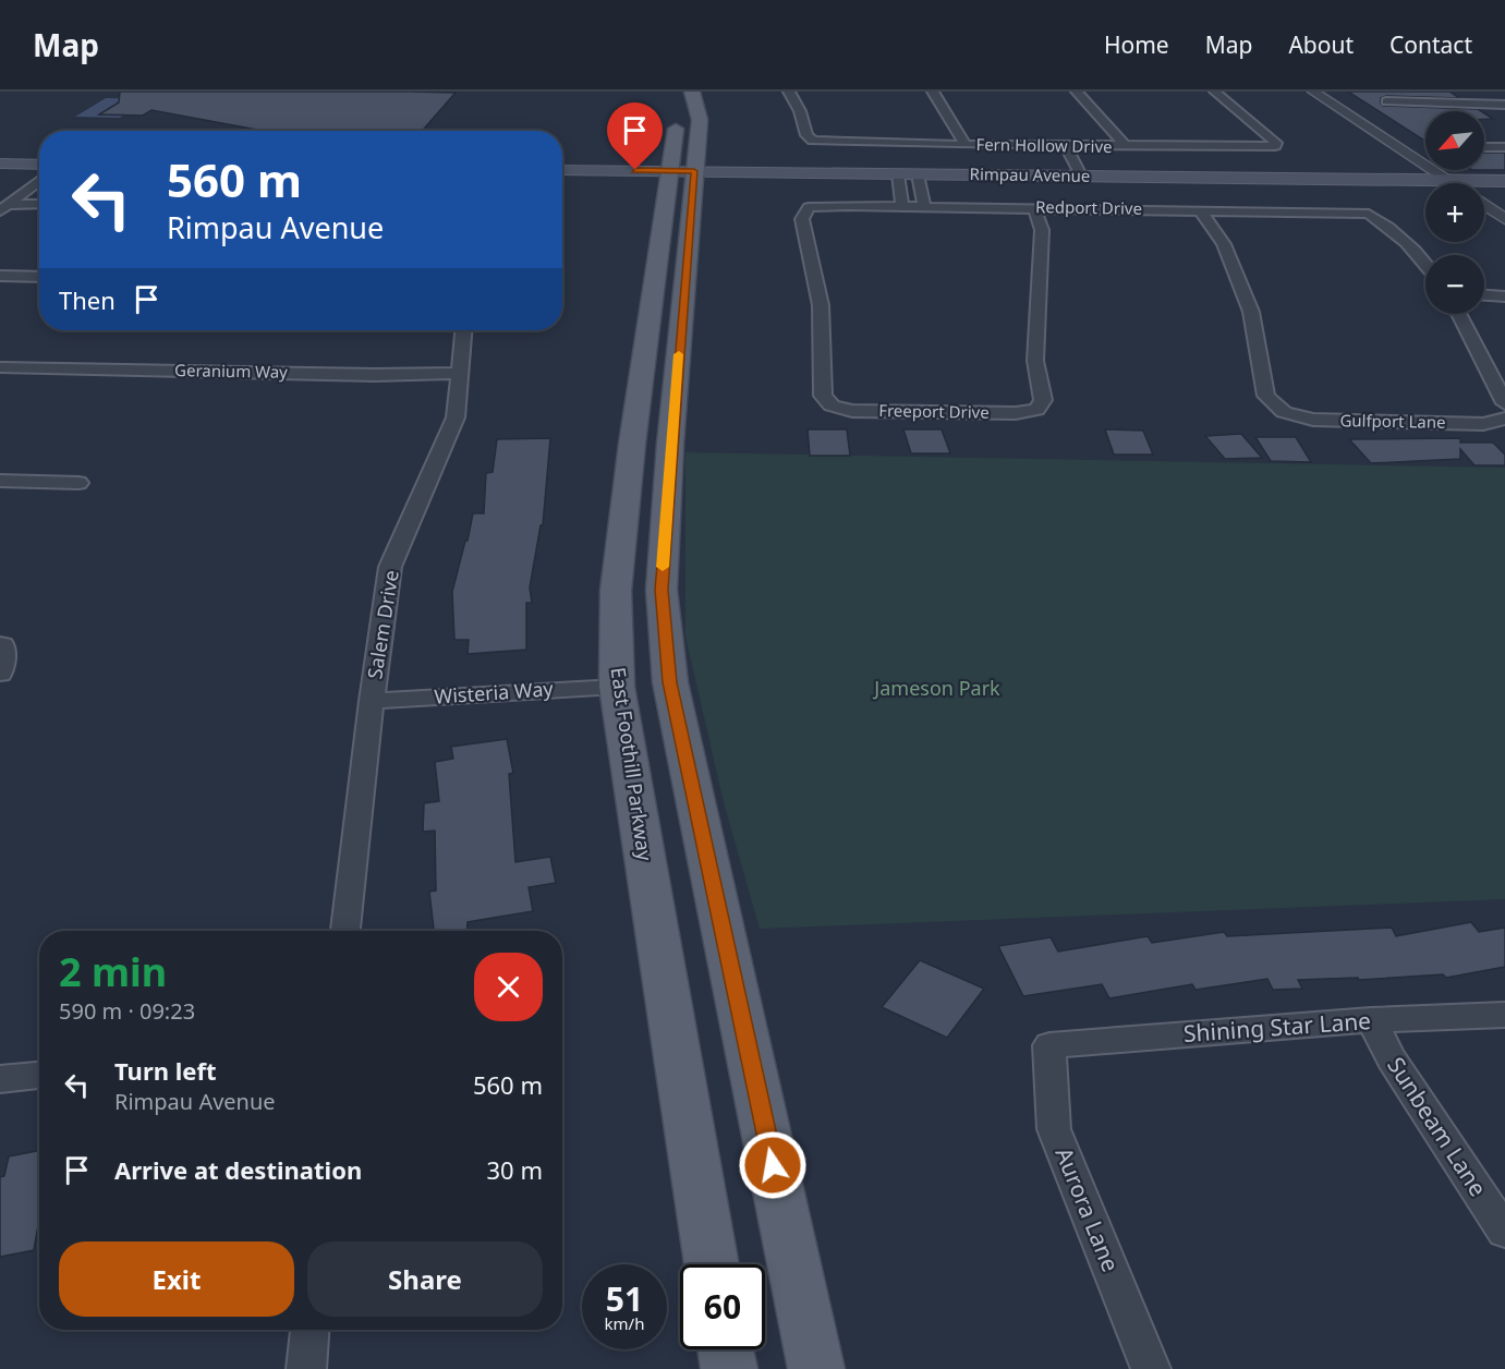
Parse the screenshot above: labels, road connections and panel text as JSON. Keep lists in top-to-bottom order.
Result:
{
  "streets": {
    "main road": ["Rimpau Avenue", "East Foothill Parkway"],
    "street": [
      "Fern Hollow Drive",
      "Redport Drive",
      "Geranium Way",
      "Freeport Drive",
      "Gulfport Lane",
      "Salem Drive",
      "Wisteria Way",
      "Shining Star Lane",
      "Sunbeam Lane",
      "Aurora Lane"
    ]
  },
  "crossings": [
    ["Rimpau Avenue", "East Foothill Parkway"],
    ["Redport Drive", "Freeport Drive"],
    ["Redport Drive", "Gulfport Lane"],
    ["Geranium Way", "Salem Drive"],
    ["Salem Drive", "Wisteria Way"],
    ["Wisteria Way", "East Foothill Parkway"],
    ["Shining Star Lane", "Sunbeam Lane"],
    ["Shining Star Lane", "Aurora Lane"]
  ],
  "parks": ["Jameson Park"],
  "north": "bottom left",
  "page": {
    "header": "Map",
    "nav": [
      "Home",
      "Map",
      "About",
      "Contact"
    ],
    "map_buttons": ["+", "−"],
    "turn": ["560 m", "Rimpau Avenue"],
    "then": "Then",
    "heading": ["2 min", "590 m · 09:23"],
    "list": [
      {
        "name": "Turn left",
        "note": "Rimpau Avenue",
        "value": "560 m"
      },
      {
        "name": "Arrive at destination",
        "value": "30 m"
      }
    ],
    "buttons": ["Exit", "Share"],
    "speed": "51 km/h",
    "limit": "60"
  }
}
